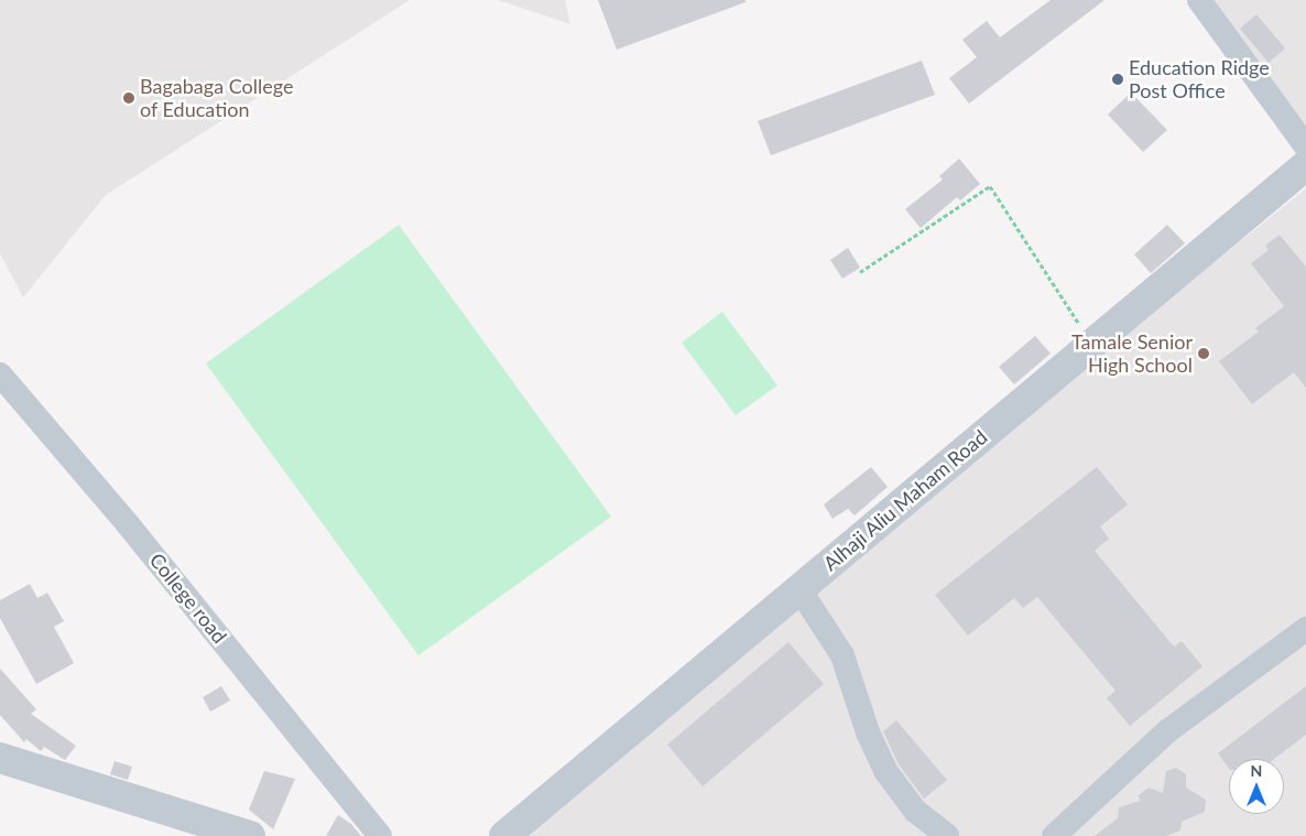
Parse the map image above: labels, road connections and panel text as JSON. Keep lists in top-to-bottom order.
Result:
{
  "streets": {
    "street": ["Alhaji Aliu Maham Road", "College road"]
  },
  "places": ["Education Ridge Post Office", "Bagabaga College of Education", "Tamale Senior High School"],
  "north": "top"
}
